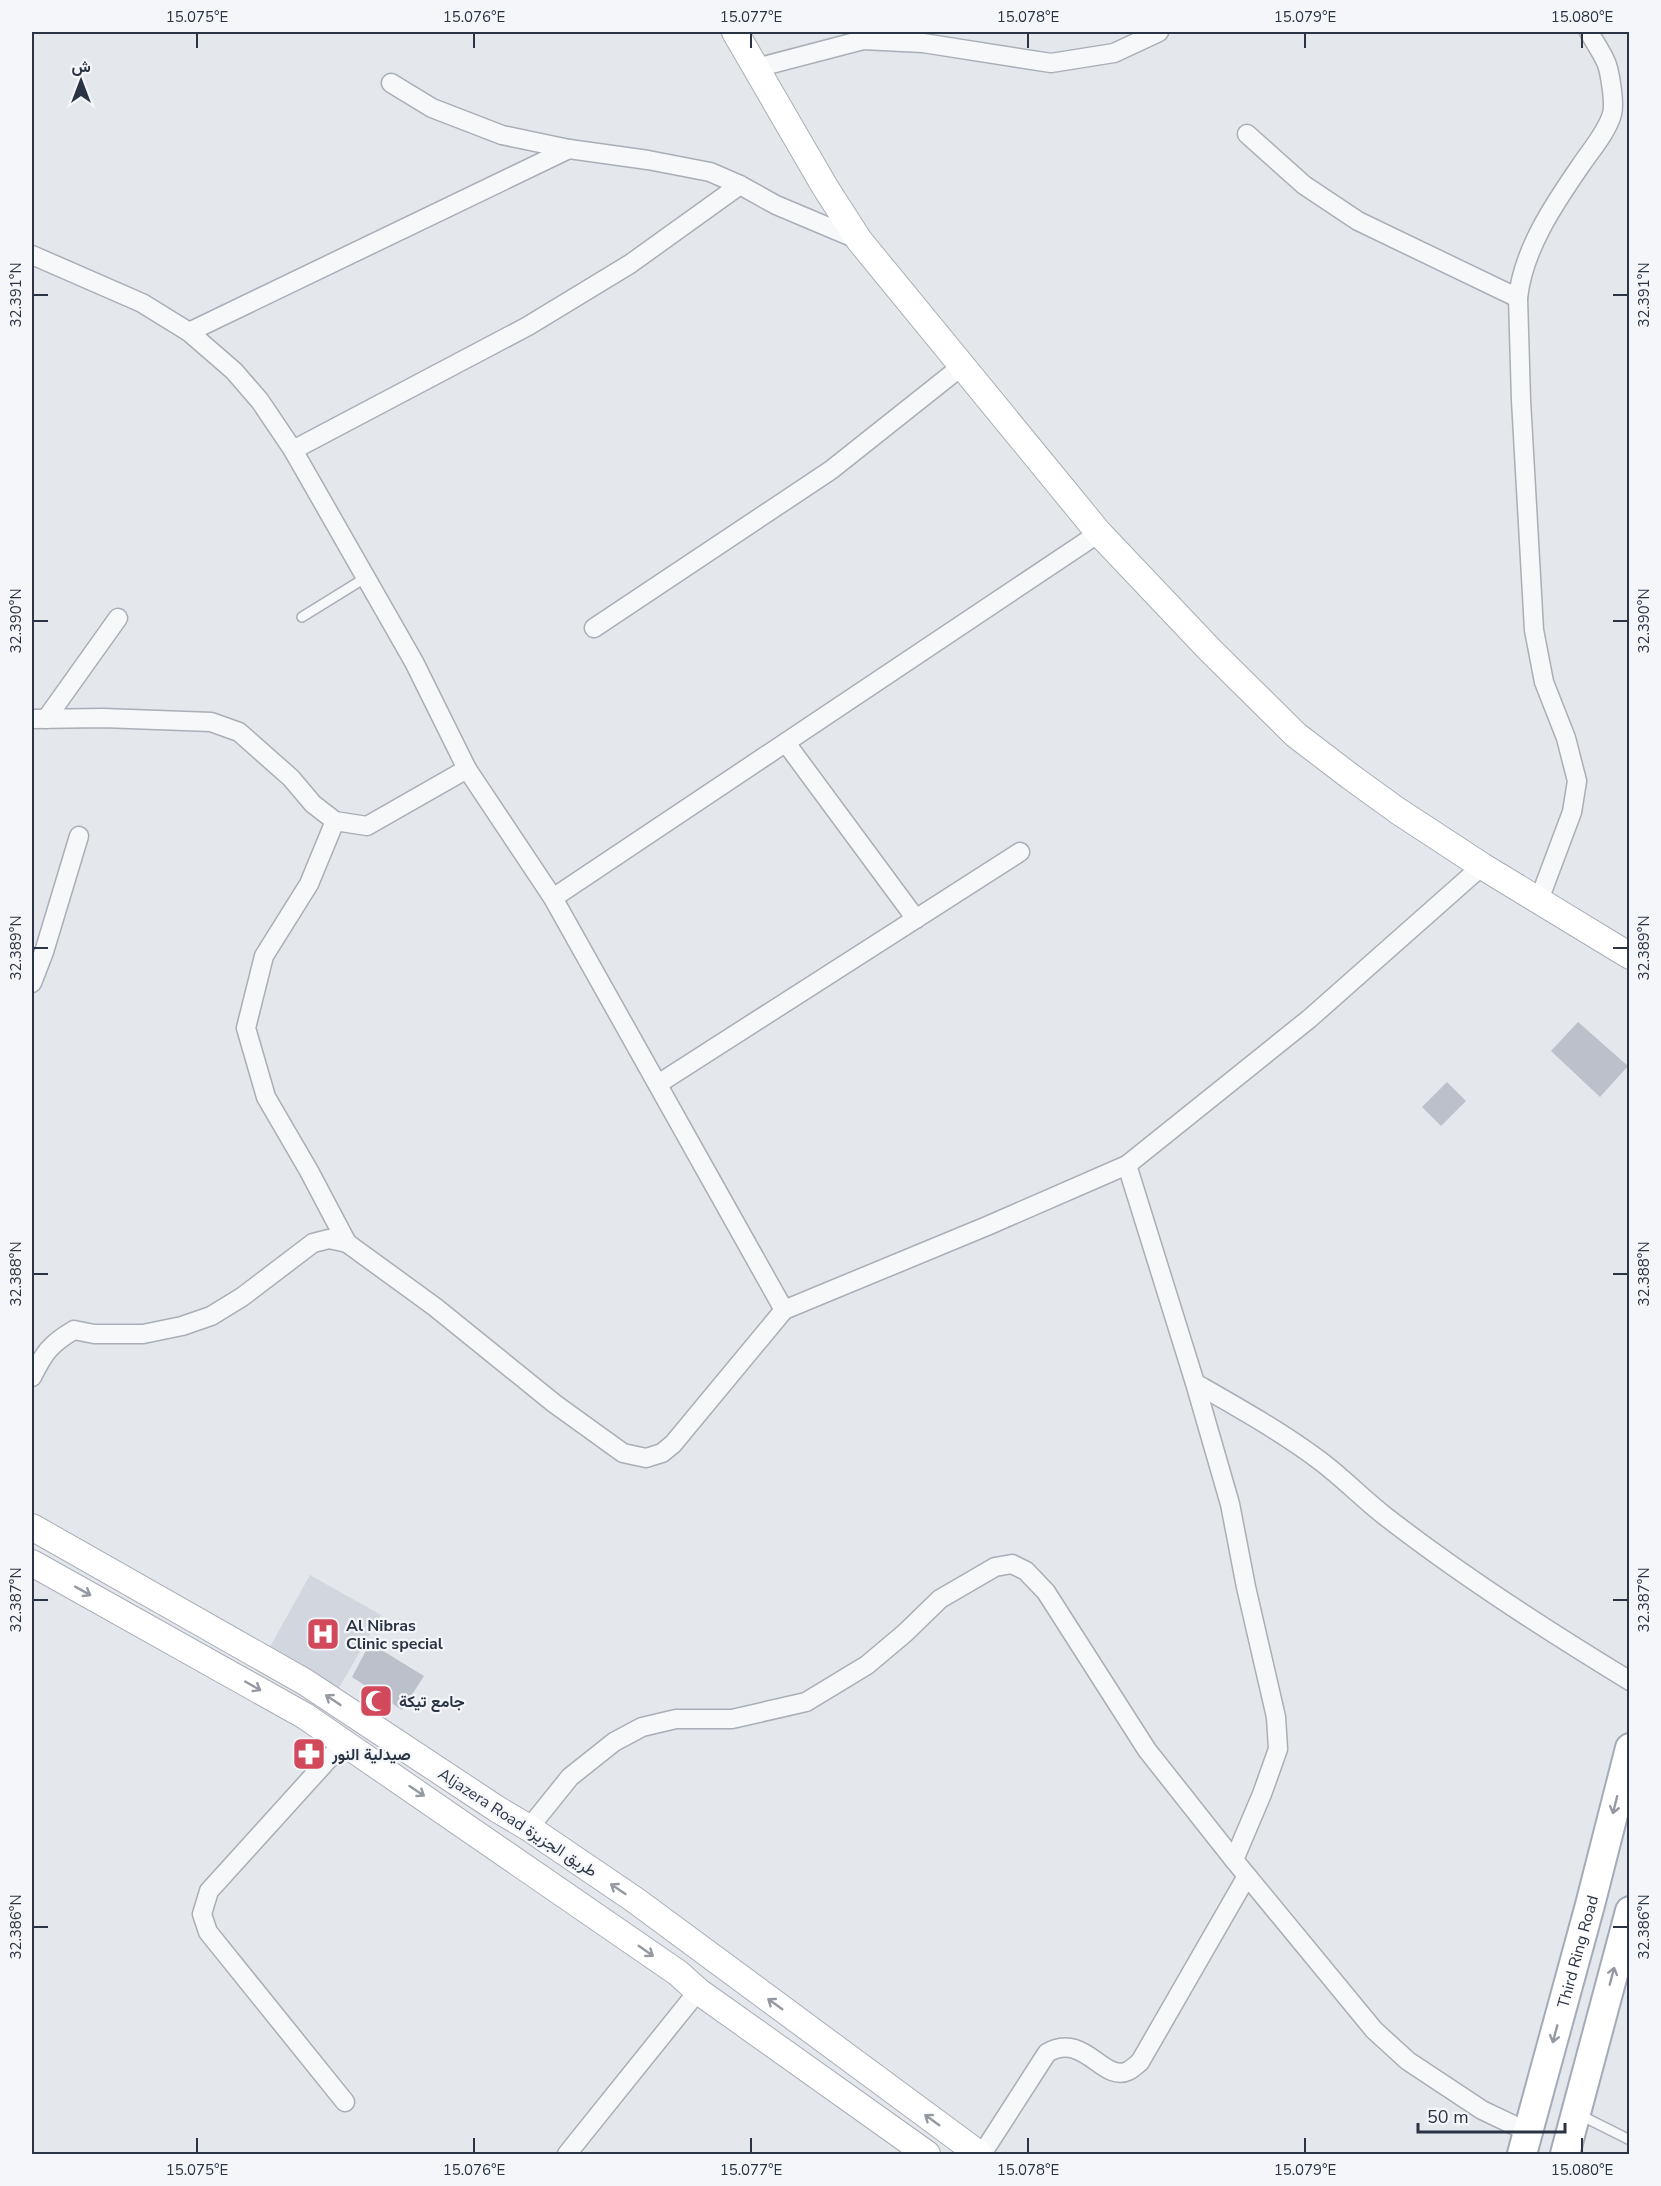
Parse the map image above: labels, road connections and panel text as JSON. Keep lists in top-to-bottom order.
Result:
{
  "streets": {
    "main road": ["Aljazera Road طريق الجزيزة", "Third Ring Road"]
  },
  "places": {
    "hospital": ["Al Nibras Clinic special"],
    "mosque": ["جامع تيكة"],
    "pharmacy": ["صيدلية النور"]
  },
  "scale_bar": "50 m",
  "north": "top",
  "coordinates": [
    "15.075°E",
    "15.076°E",
    "15.077°E",
    "15.078°E",
    "15.079°E",
    "15.080°E",
    "32.391°N",
    "32.390°N",
    "32.389°N",
    "32.388°N",
    "32.387°N",
    "32.386°N"
  ]
}
